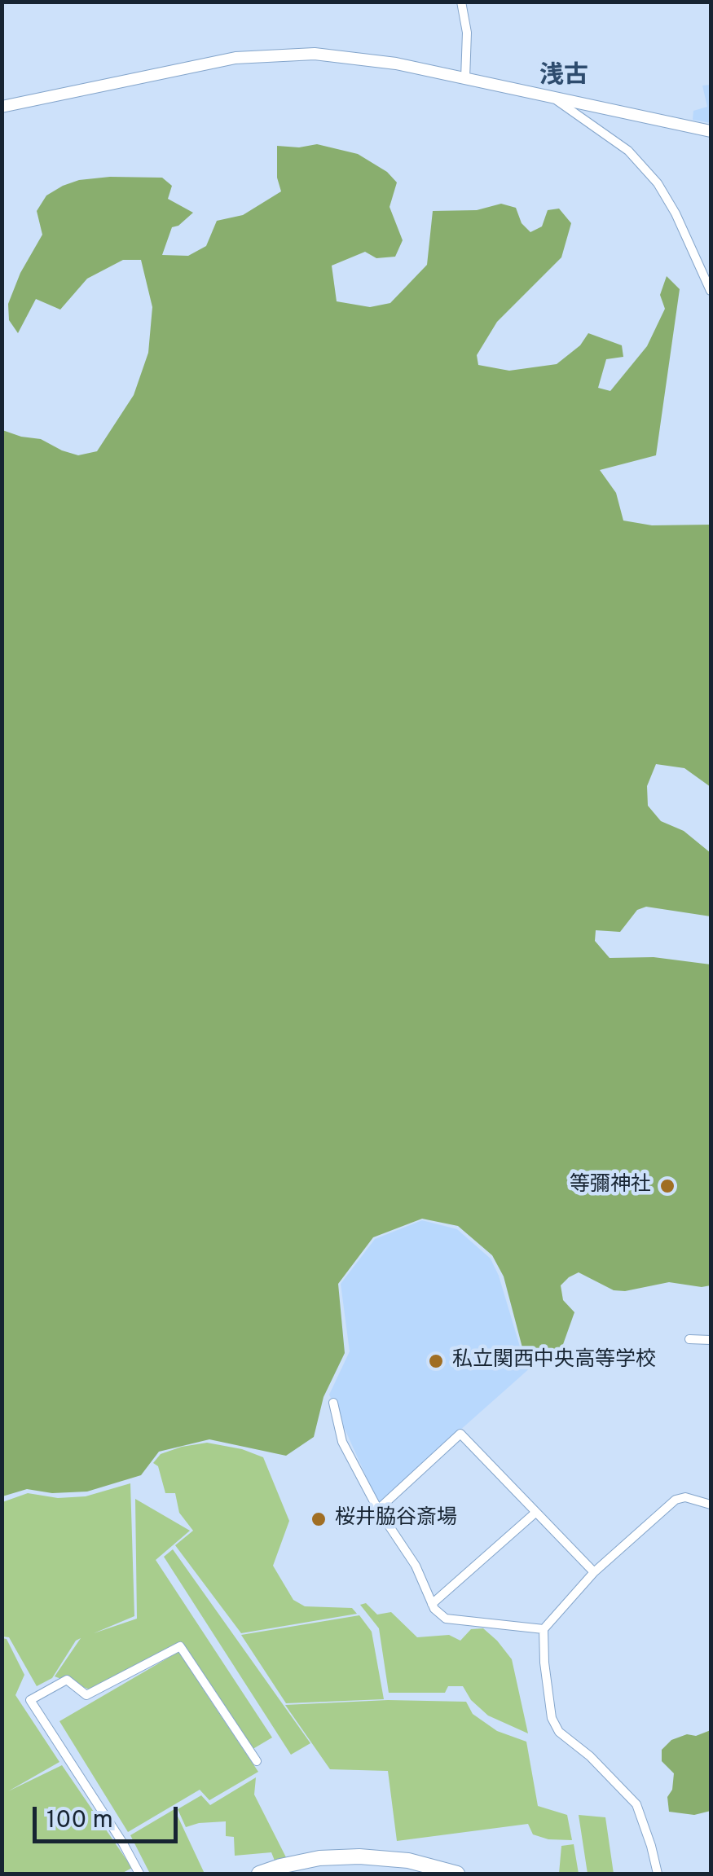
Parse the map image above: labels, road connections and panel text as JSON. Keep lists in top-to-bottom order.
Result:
{
  "districts": ["浅古"],
  "places": ["等彌神社", "私立関西中央高等学校", "桜井脇谷斎場"],
  "scale_bar": "100 m"
}
